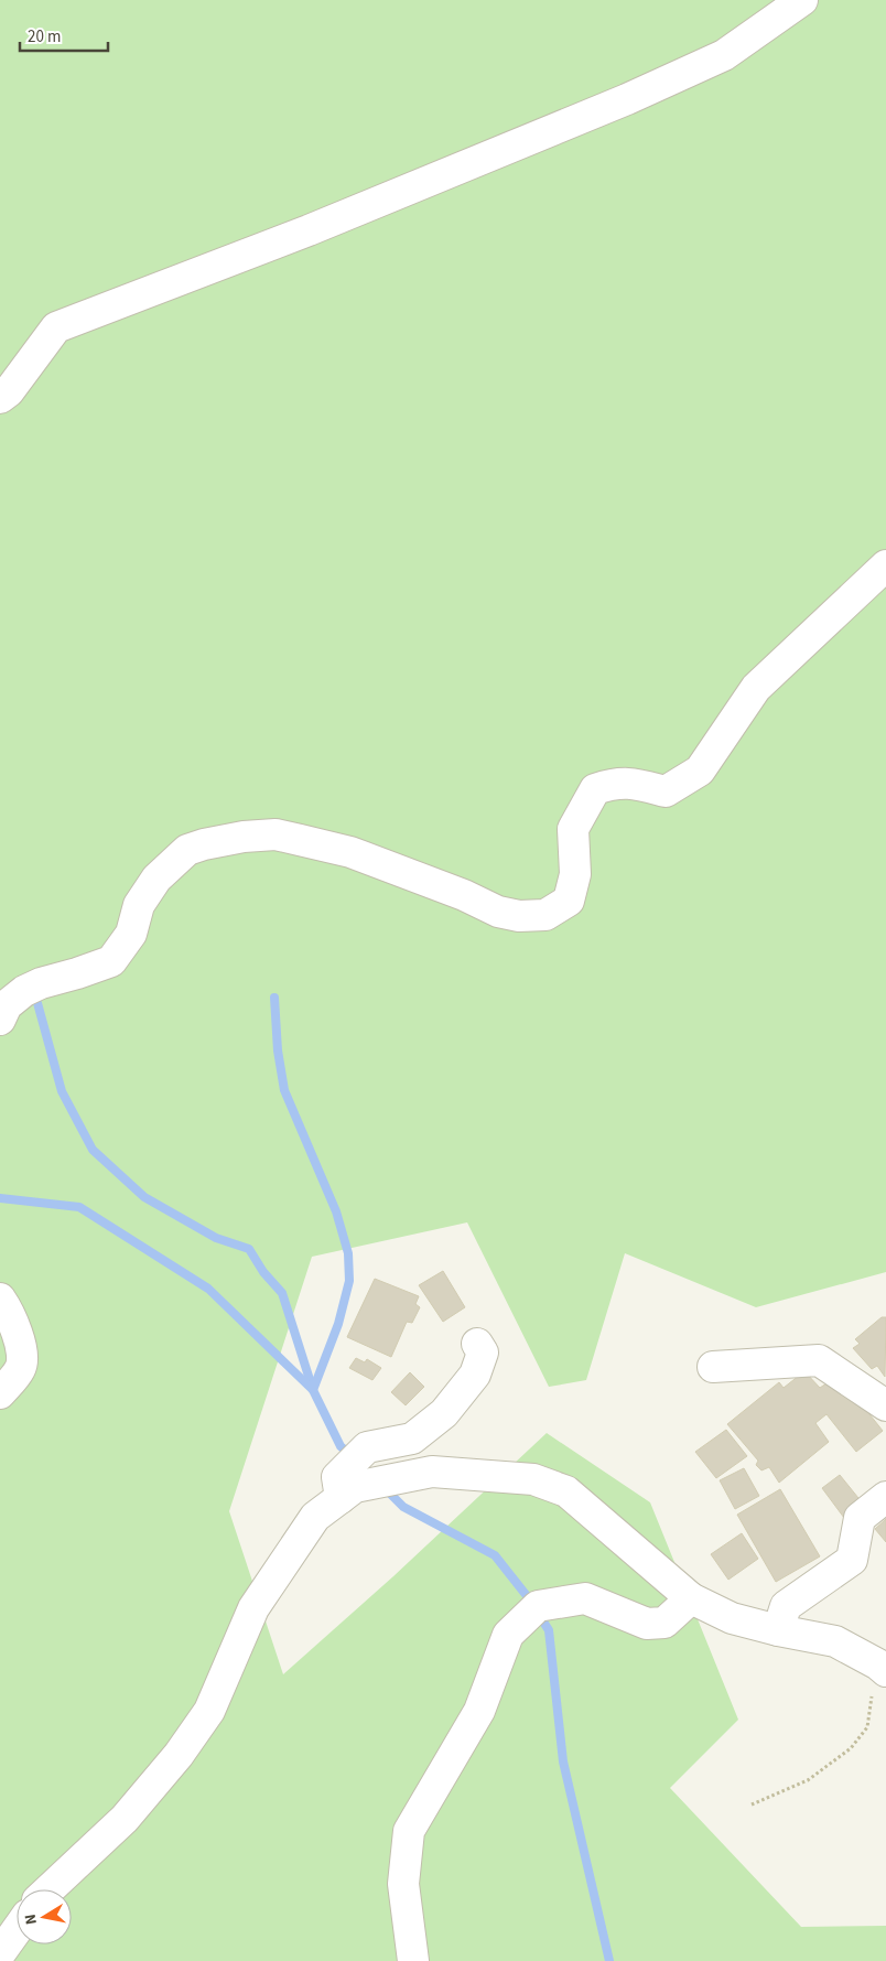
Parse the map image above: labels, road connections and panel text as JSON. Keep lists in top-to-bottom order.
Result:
{
  "scale_bar": "20 m",
  "north": "left"
}
